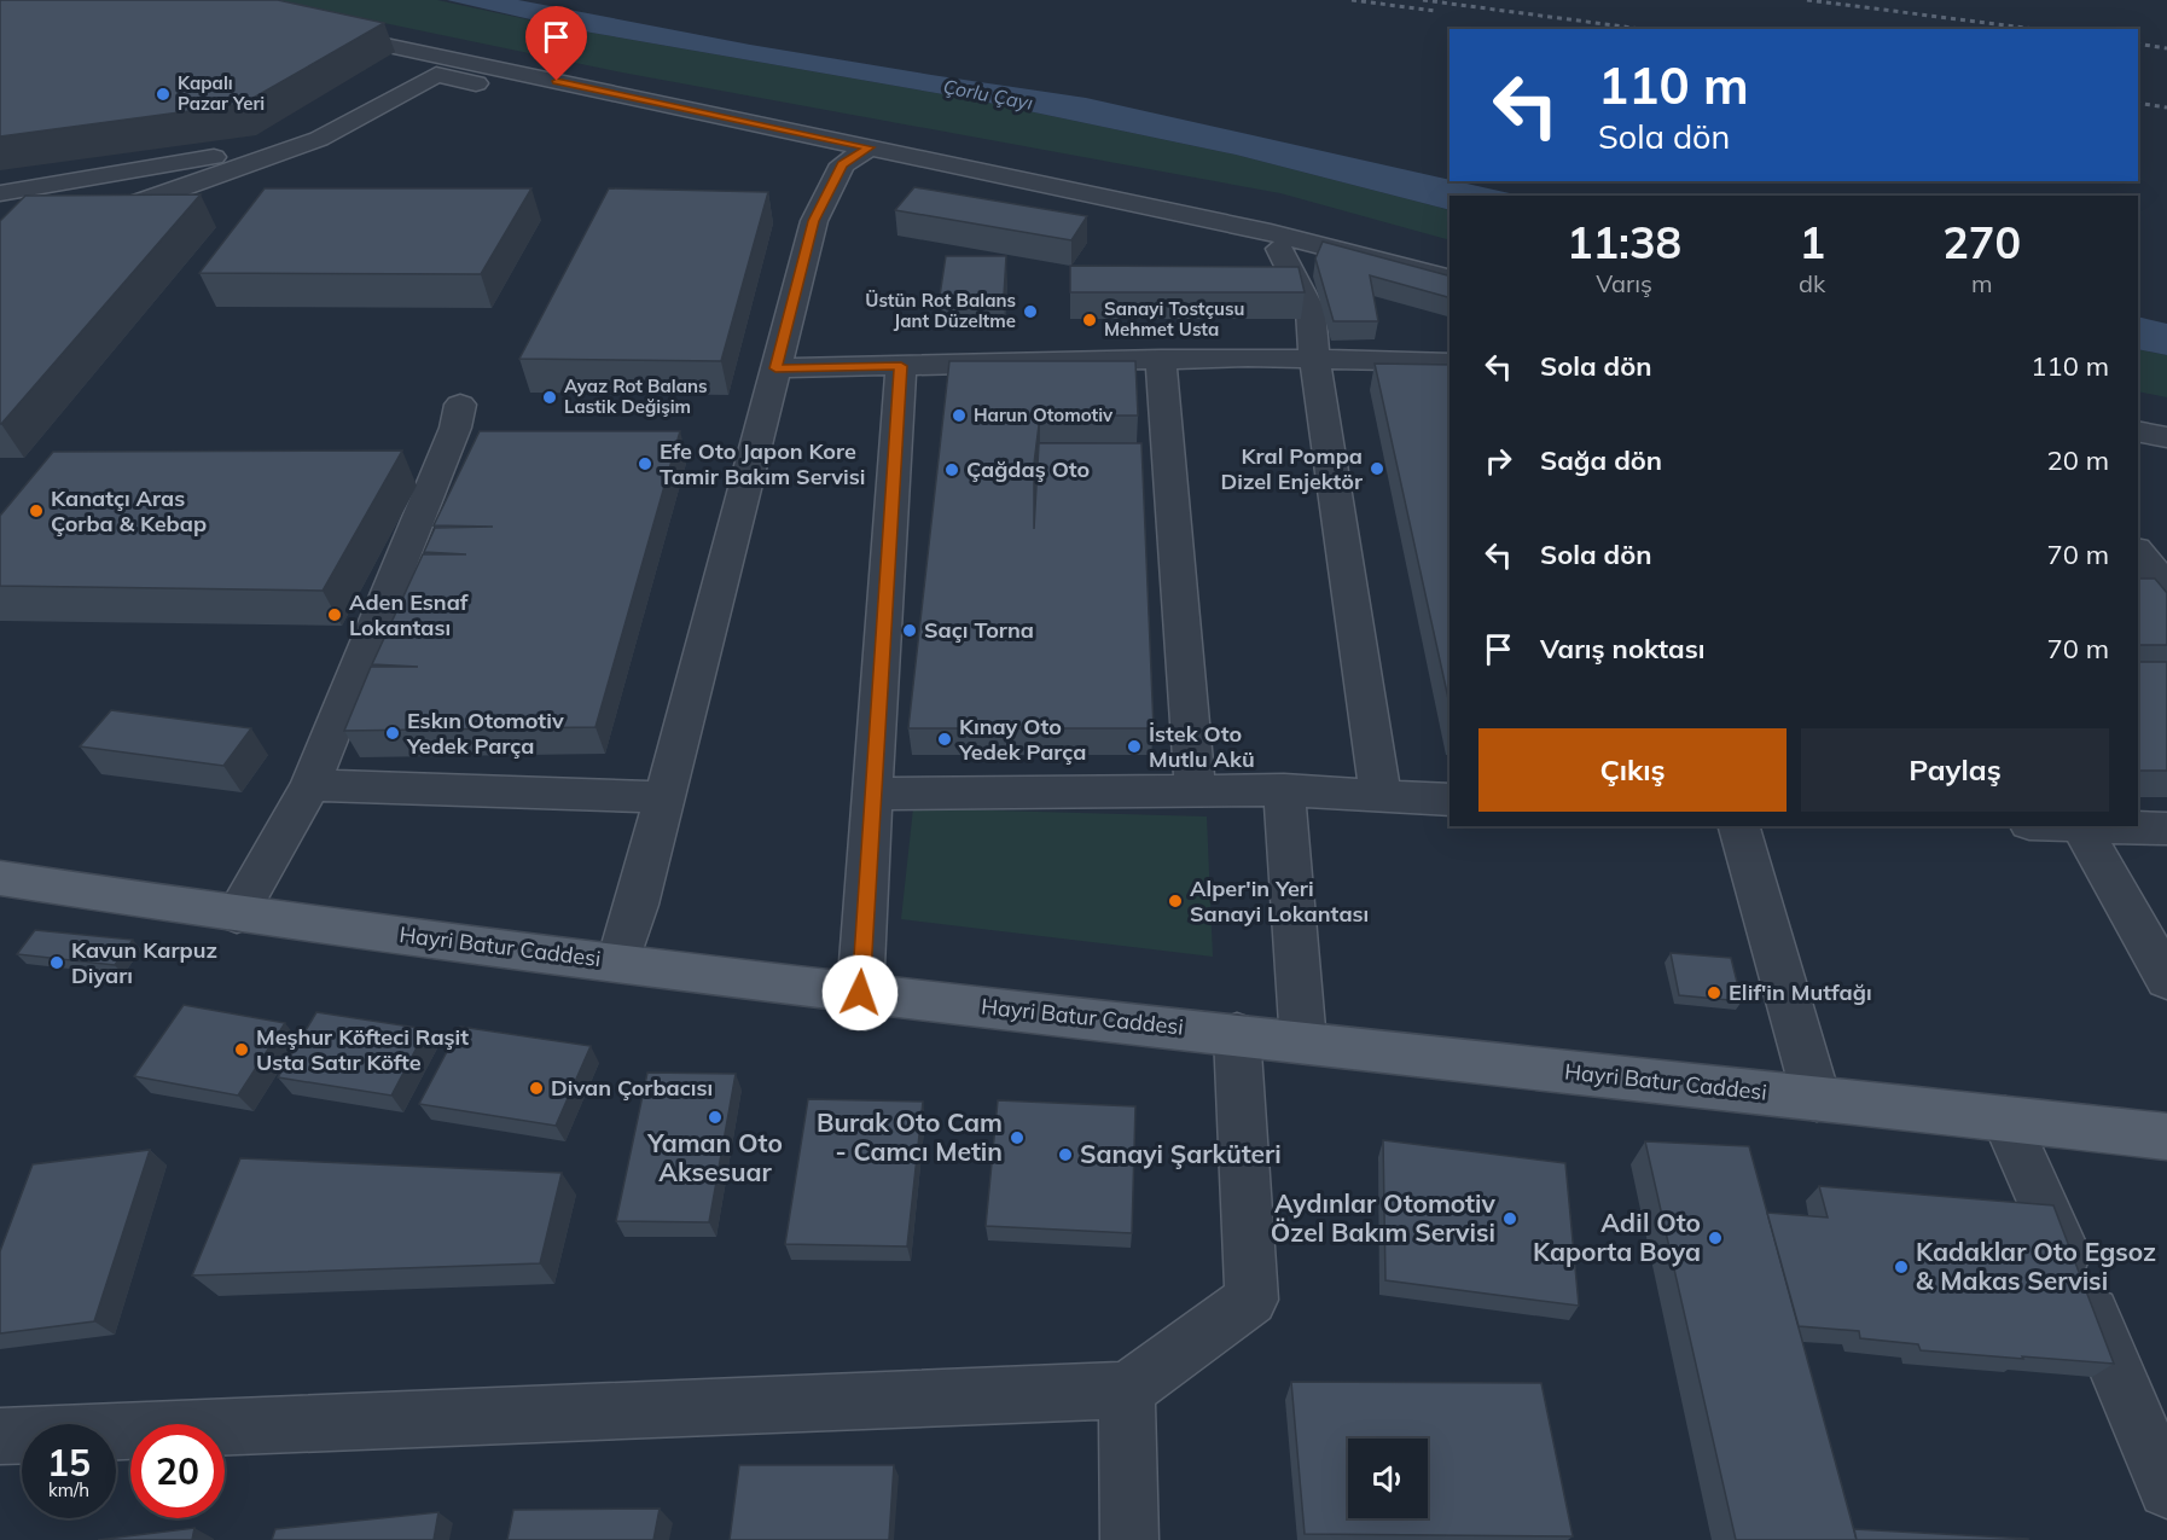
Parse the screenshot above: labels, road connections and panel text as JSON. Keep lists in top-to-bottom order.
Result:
{
  "streets": {
    "main road": ["Hayri Batur Caddesi"]
  },
  "water": ["Çorlu Çayı"],
  "places": [
    "Kapalı Pazar Yeri",
    "Üstün Rot Balans Jant Düzeltme",
    "Sanayi Tostçusu Mehmet Usta",
    "Ayaz Rot Balans Lastik Değişim",
    "Harun Otomotiv",
    "Efe Oto Japon Kore Tamir Bakım Servisi",
    "Kral Pompa Dizel Enjektör",
    "Çağdaş Oto",
    "Kanatçı Aras Çorba & Kebap",
    "Aden Esnaf Lokantası",
    "Saçı Torna",
    "Eskın Otomotiv Yedek Parça",
    "Kınay Oto Yedek Parça",
    "İstek Oto Mutlu Akü",
    "Alper'in Yeri Sanayi Lokantası",
    "Kavun Karpuz Diyarı",
    "Elif'in Mutfağı",
    "Meşhur Köfteci Raşit Usta Satır Köfte",
    "Divan Çorbacısı",
    "Yaman Oto Aksesuar",
    "Burak Oto Cam - Camcı Metin",
    "Sanayi Şarküteri",
    "Aydınlar Otomotiv Özel Bakım Servisi",
    "Adil Oto Kaporta Boya",
    "Kadaklar Oto Egsoz & Makas Servisi"
  ],
  "page": {
    "turn": ["110 m", "Sola dön"],
    "eta": [
      "11:38",
      "Varış",
      "1",
      "dk",
      "270",
      "m"
    ],
    "list": [
      {
        "name": "Sola dön",
        "value": "110 m"
      },
      {
        "name": "Sağa dön",
        "value": "20 m"
      },
      {
        "name": "Sola dön",
        "value": "70 m"
      },
      {
        "name": "Varış noktası",
        "value": "70 m"
      }
    ],
    "buttons": ["Çıkış", "Paylaş"],
    "speed": "15 km/h",
    "limit": "20"
  }
}
